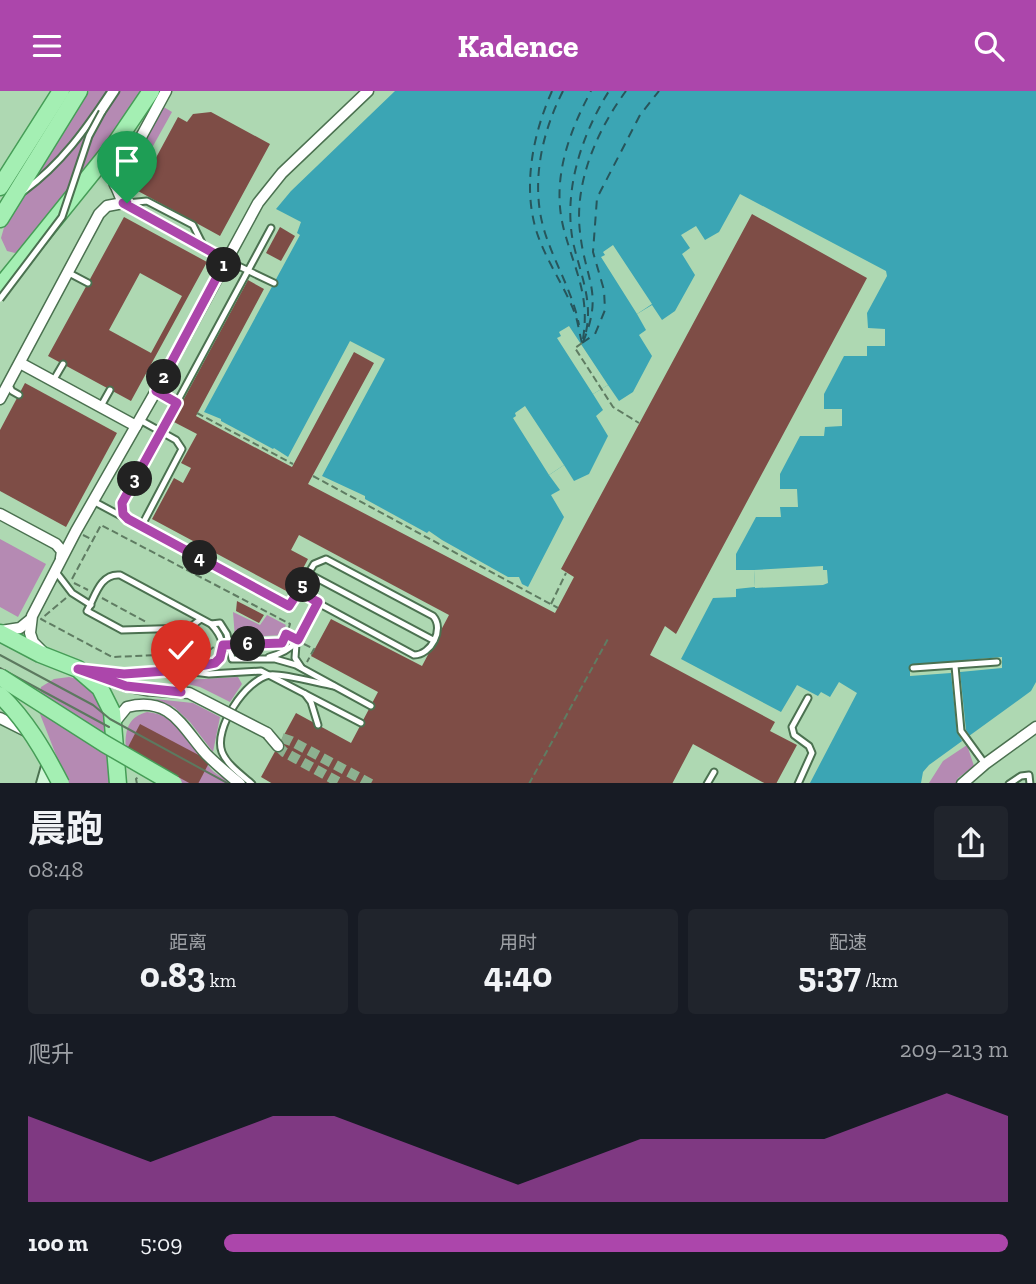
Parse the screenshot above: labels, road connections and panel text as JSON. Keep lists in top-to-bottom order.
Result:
{
  "page": {
    "header": "Kadence",
    "pins": [
      "1",
      "2",
      "3",
      "4",
      "5",
      "6"
    ],
    "heading": ["晨跑", "08:48"],
    "stats": [
      ["距离", "0.83 km"],
      ["用时", "4:40"],
      ["配速", "5:37 /km"]
    ],
    "chart": ["爬升", "209–213 m"],
    "list": [
      {
        "name": "100 m",
        "note": "5:09"
      }
    ]
  }
}
